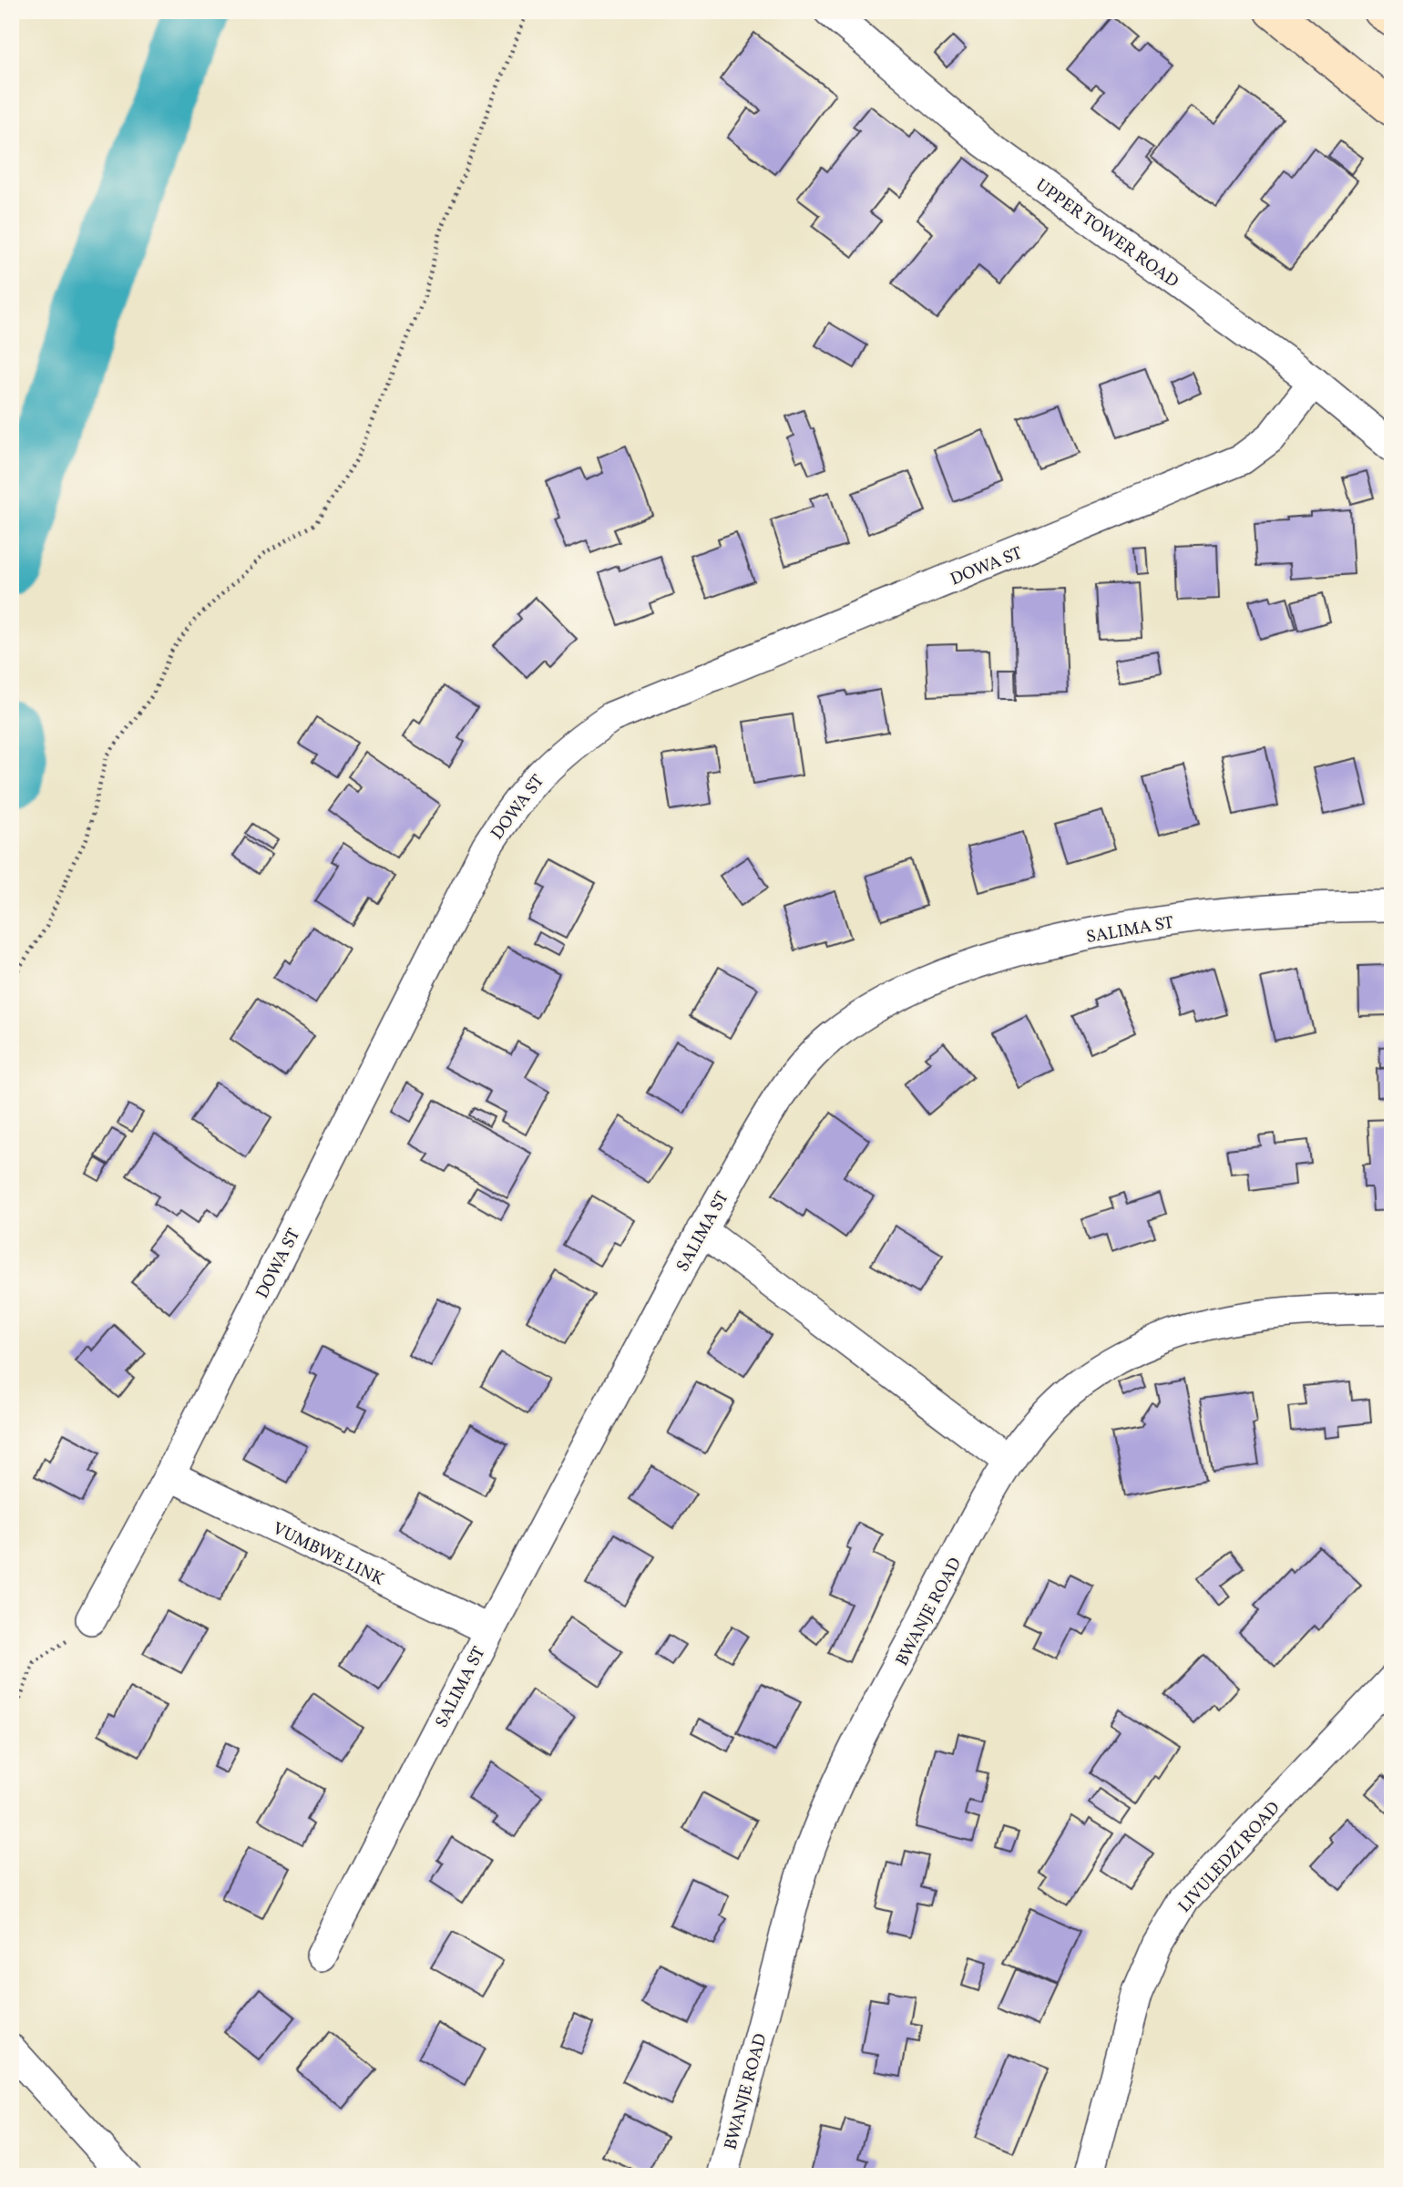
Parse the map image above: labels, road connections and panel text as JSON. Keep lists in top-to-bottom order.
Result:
{
  "streets": {
    "street": [
      "UPPER TOWER ROAD",
      "DOWA ST",
      "SALIMA ST",
      "VUMBWE LINK",
      "BWANJE ROAD",
      "LIVULEDZI ROAD"
    ]
  },
  "crossings": [
    ["UPPER TOWER ROAD", "DOWA ST"],
    ["DOWA ST", "VUMBWE LINK"],
    ["SALIMA ST", "VUMBWE LINK"]
  ]
}
